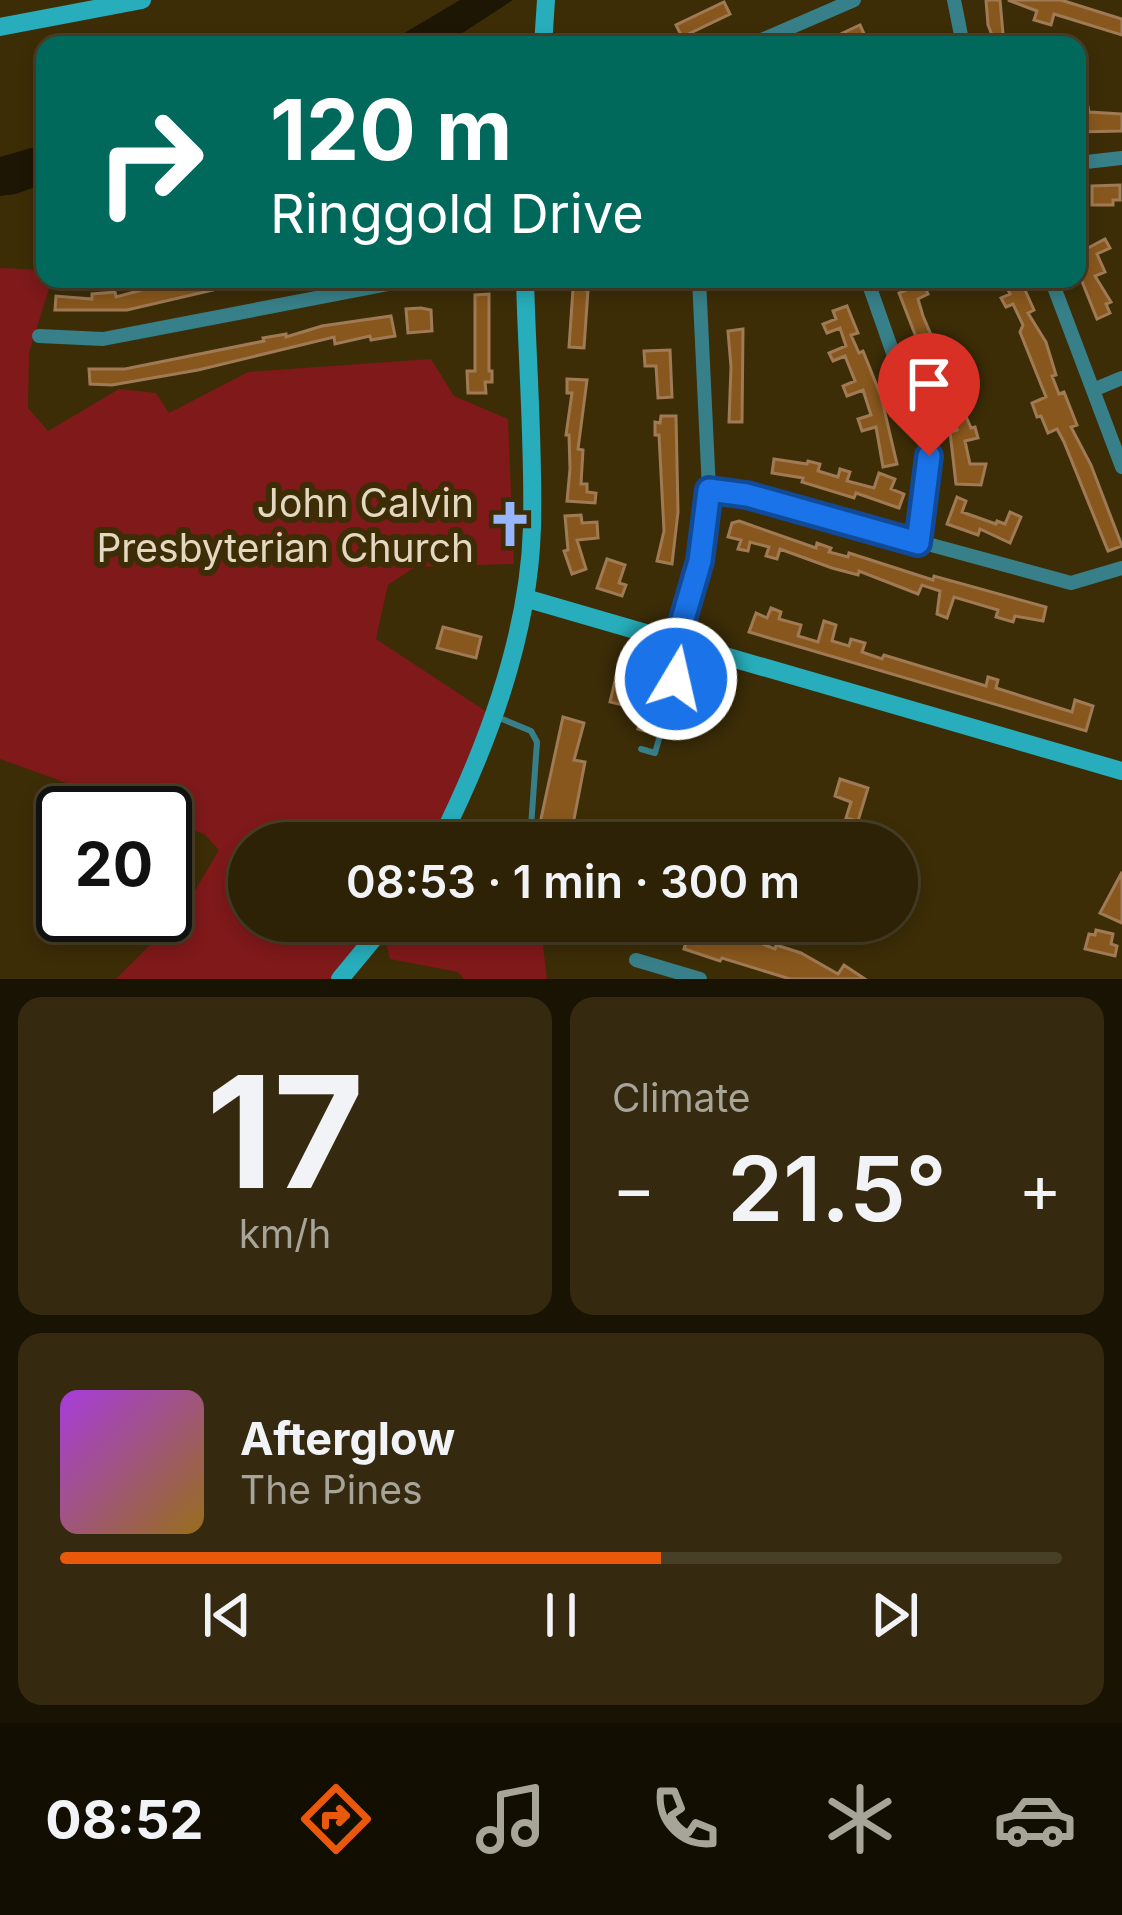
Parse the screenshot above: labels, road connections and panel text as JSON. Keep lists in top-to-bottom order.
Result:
{
  "places": {
    "church": ["John Calvin Presbyterian Church"]
  },
  "page": {
    "turn": ["120 m", "Ringgold Drive"],
    "limit": "20",
    "trip": "08:53 · 1 min · 300 m",
    "tile": [
      ["17", "km/h"],
      "Climate"
    ],
    "heat": ["−", "21.5°", "+"],
    "song": ["Afterglow", "The Pines"],
    "tabs": "08:52"
  }
}
